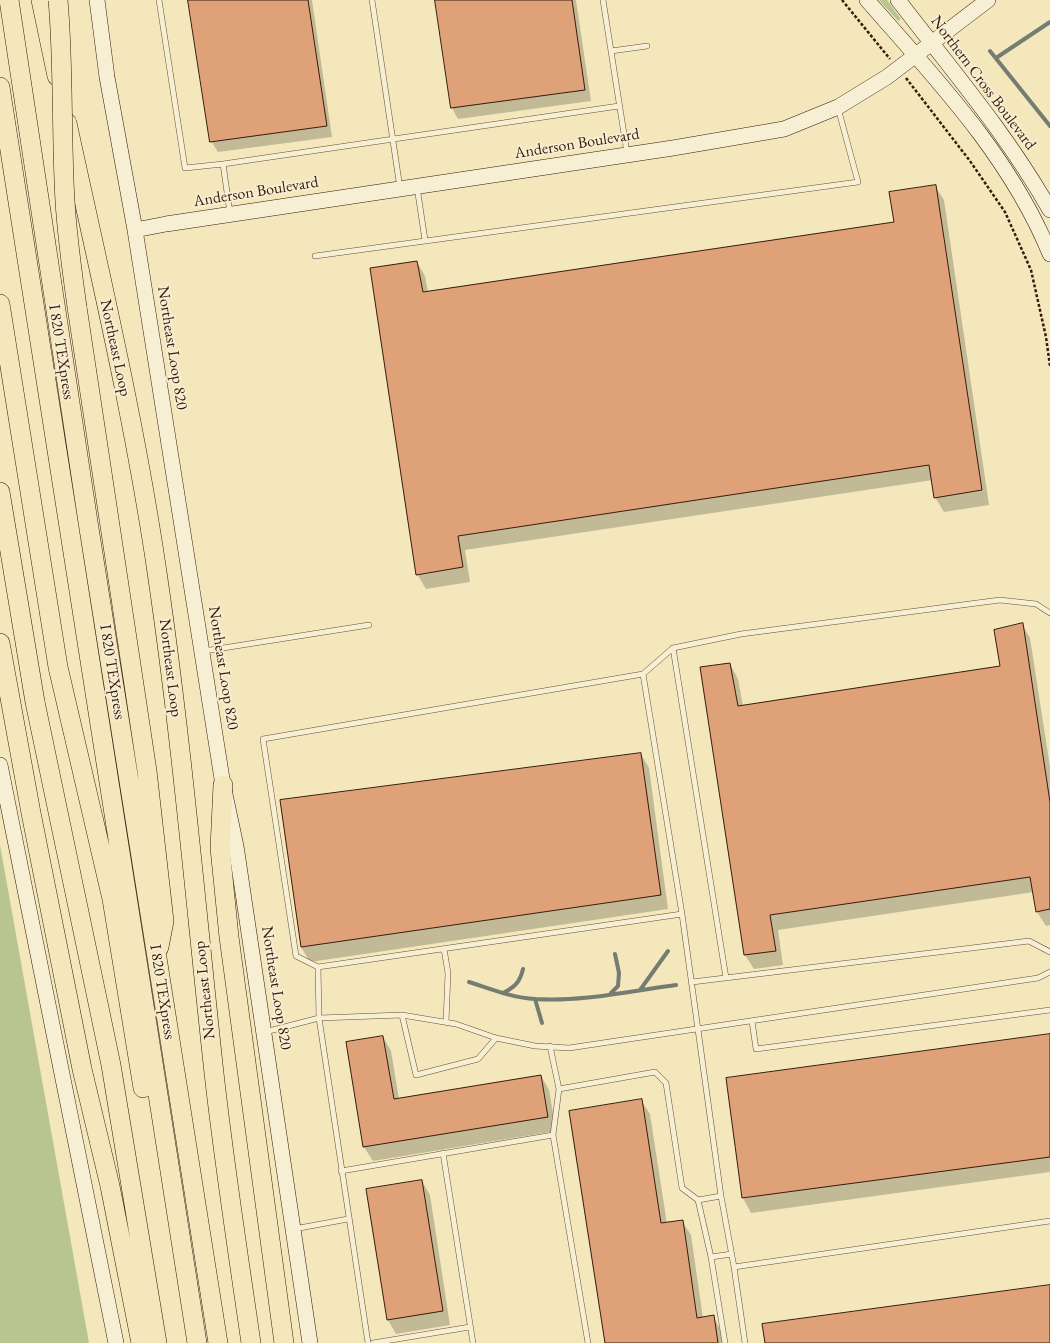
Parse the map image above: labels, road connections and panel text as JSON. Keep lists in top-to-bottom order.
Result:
{
  "streets": {
    "highway": ["Northeast Loop", "I 820 TEXpress"],
    "main road": ["Northern Cross Boulevard", "Anderson Boulevard", "Northeast Loop 820"]
  },
  "crossings": [
    ["Northern Cross Boulevard", "Anderson Boulevard"],
    ["Anderson Boulevard", "Northeast Loop 820"]
  ]
}
